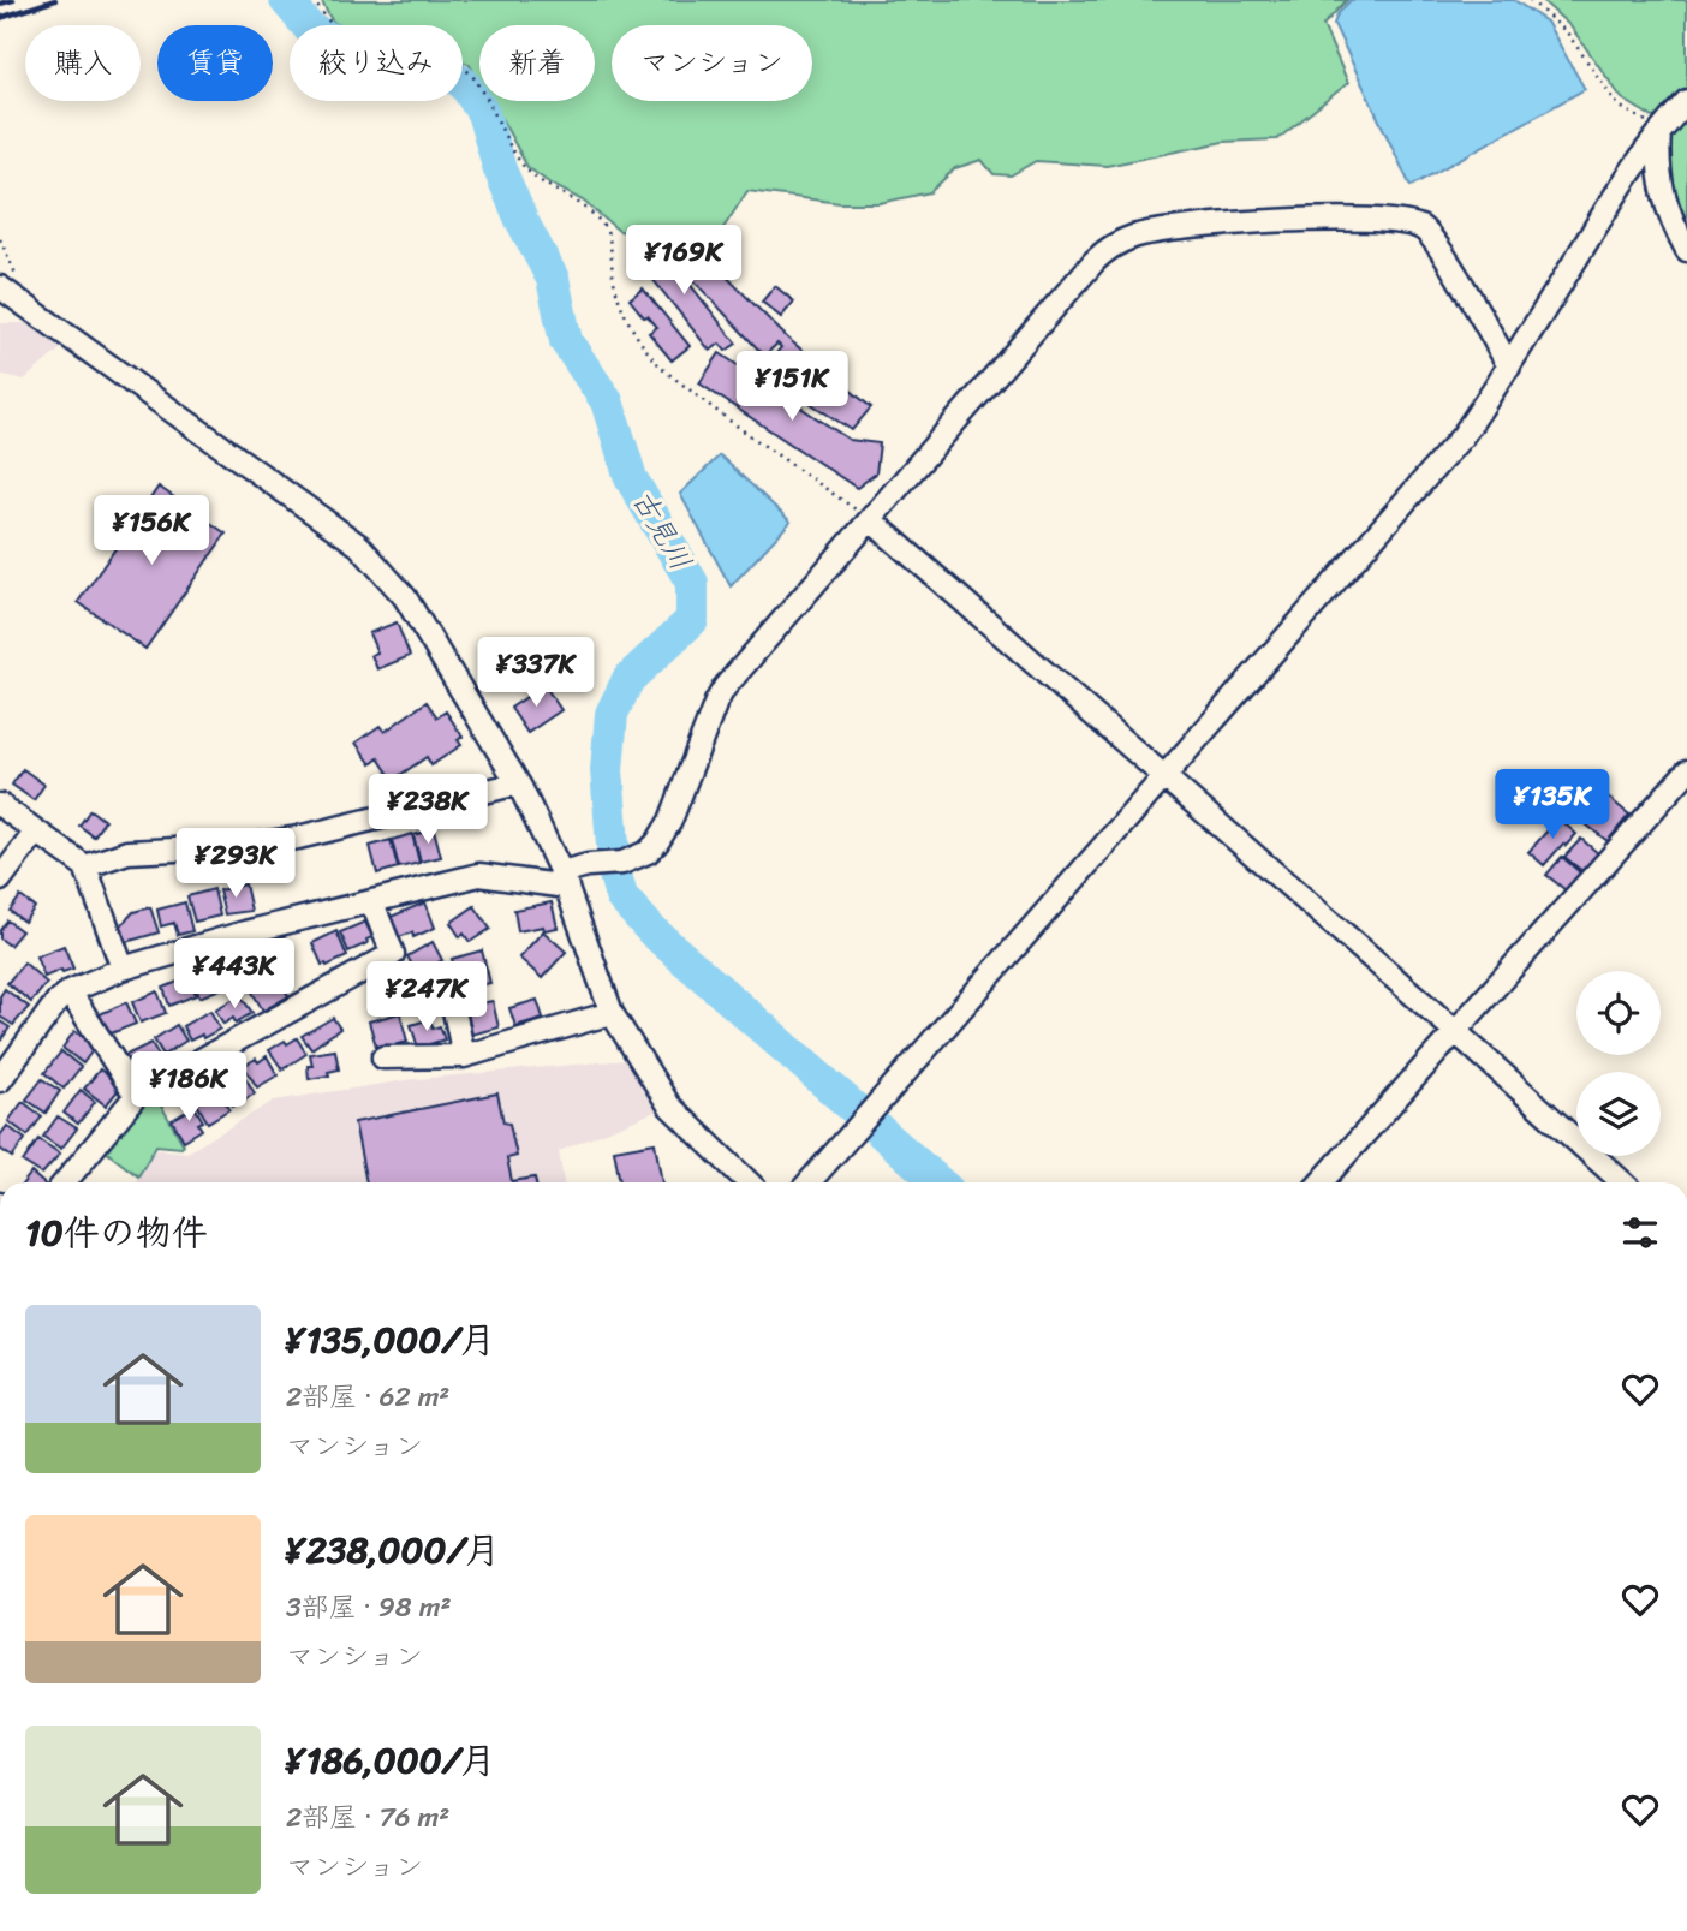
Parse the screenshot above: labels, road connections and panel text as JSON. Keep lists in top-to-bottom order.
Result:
{
  "water": ["古見川"],
  "page": {
    "chip": [
      "購入",
      "賃貸",
      "絞り込み",
      "新着",
      "マンション"
    ],
    "price": [
      "¥169K",
      "¥151K",
      "¥156K",
      "¥337K",
      "¥135K",
      "¥238K",
      "¥293K",
      "¥443K",
      "¥247K",
      "¥186K"
    ],
    "heading": "10件の物件",
    "list": [
      {
        "name": "¥135,000/月",
        "note": "2部屋 · 62 m² · マンション"
      },
      {
        "name": "¥238,000/月",
        "note": "3部屋 · 98 m² · マンション"
      },
      {
        "name": "¥186,000/月",
        "note": "2部屋 · 76 m² · マンション"
      }
    ]
  }
}
